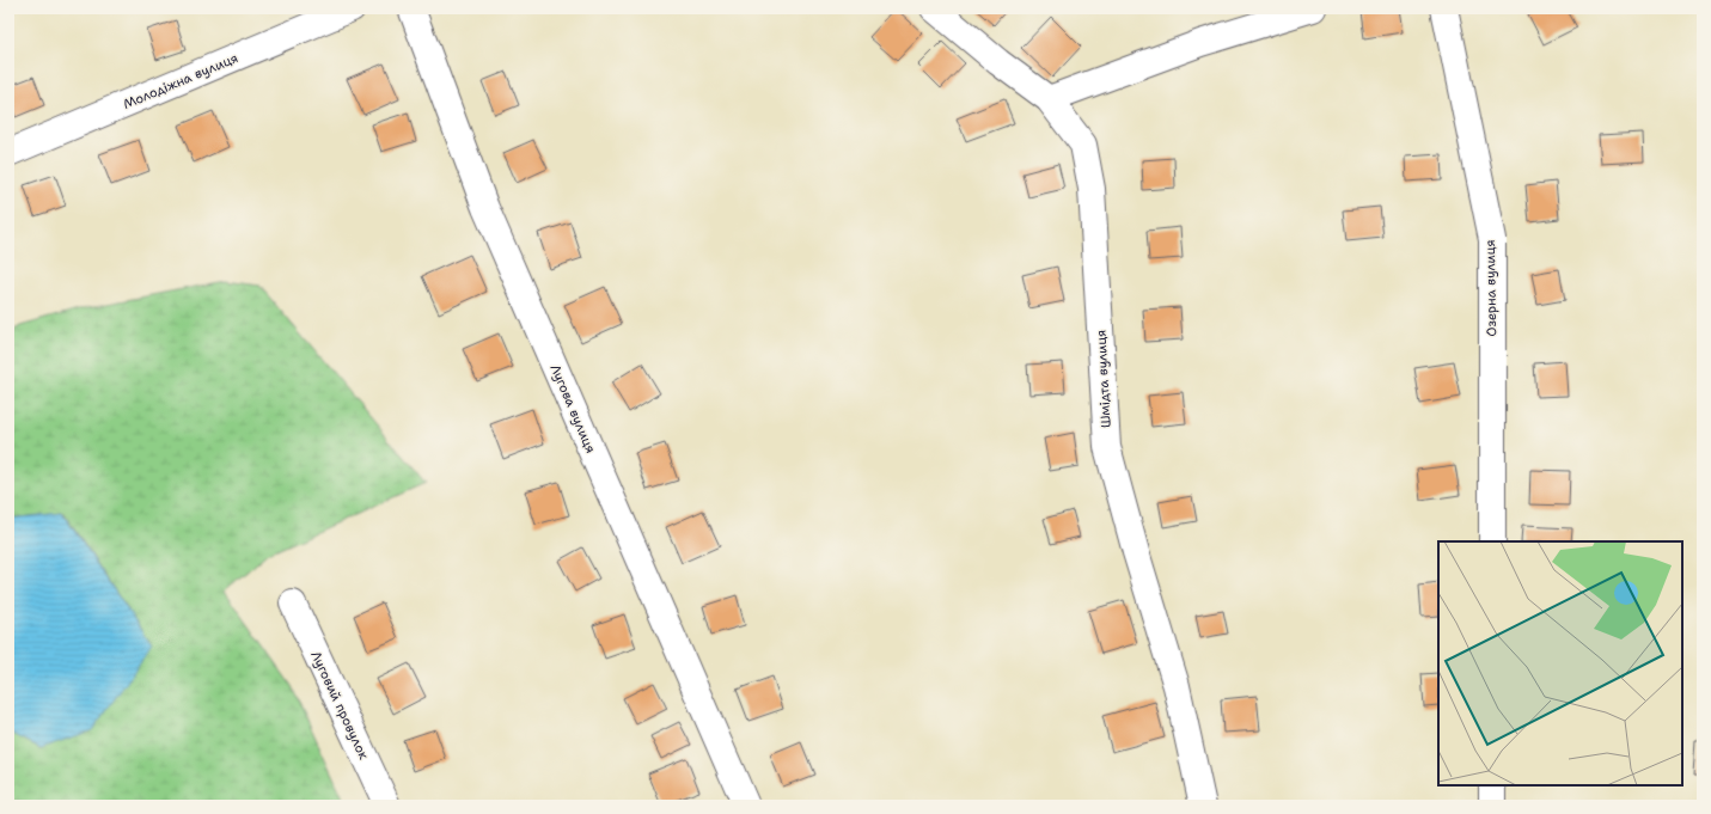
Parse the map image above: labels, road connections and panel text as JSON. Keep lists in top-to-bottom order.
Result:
{
  "streets": {
    "street": [
      "Молодіжна вулиця",
      "Озерна вулиця",
      "Шмідта вулиця",
      "Лугова вулиця",
      "Луговий провулок"
    ]
  }
}
